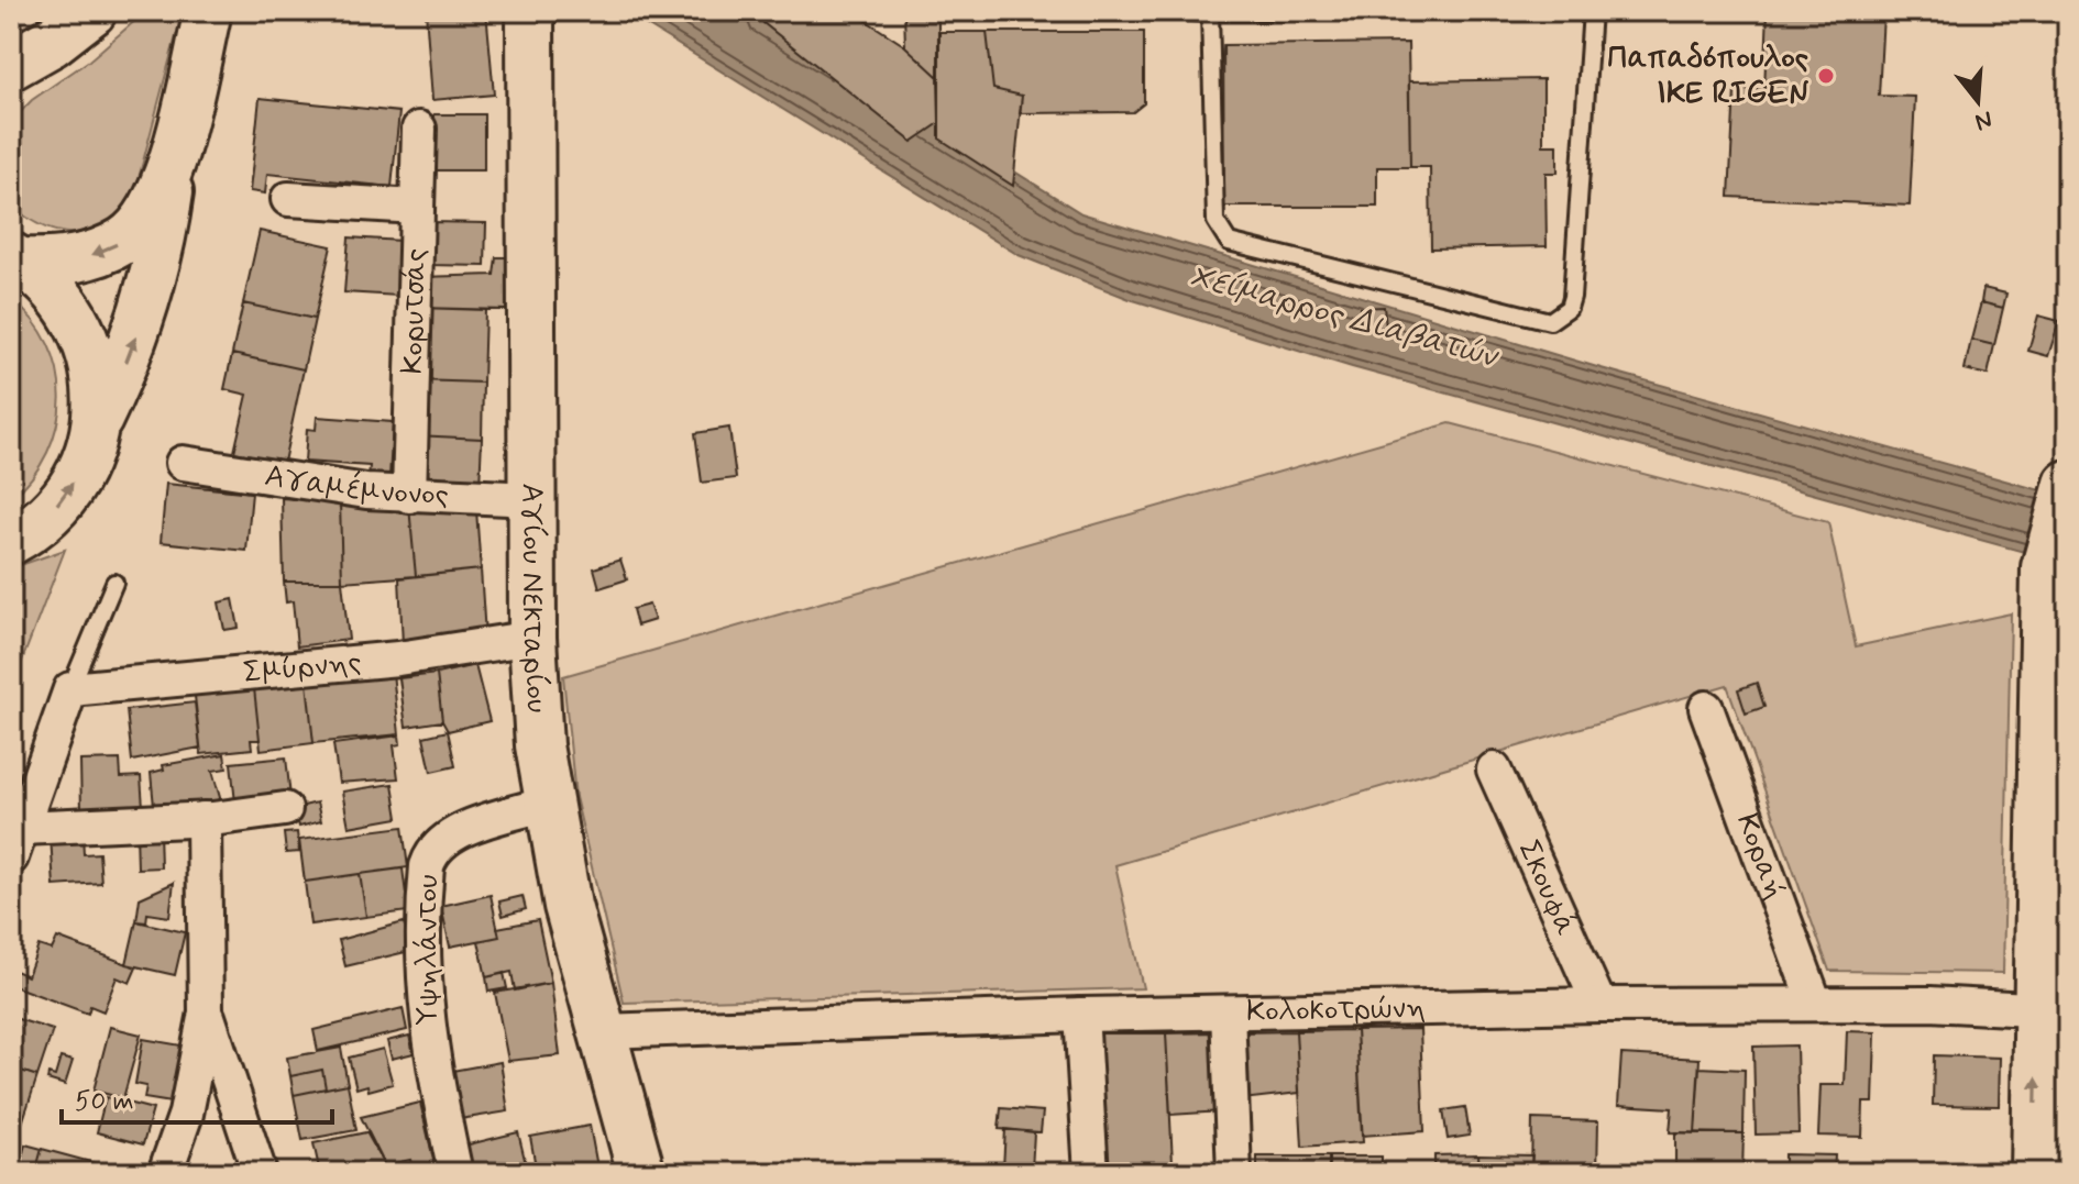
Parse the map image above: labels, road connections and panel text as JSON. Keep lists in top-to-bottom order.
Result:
{
  "streets": {
    "street": [
      "Κορυτσάς",
      "Αγαμέμνονος",
      "Αγίου Νεκταρίου",
      "Σμύρνης",
      "Κοραή",
      "Σκουφά",
      "Υψηλάντου",
      "Κολοκοτρώνη"
    ]
  },
  "crossings": [
    ["Κορυτσάς", "Αγαμέμνονος"],
    ["Αγαμέμνονος", "Αγίου Νεκταρίου"],
    ["Αγίου Νεκταρίου", "Σμύρνης"],
    ["Αγίου Νεκταρίου", "Υψηλάντου"],
    ["Αγίου Νεκταρίου", "Κολοκοτρώνη"],
    ["Κοραή", "Κολοκοτρώνη"],
    ["Σκουφά", "Κολοκοτρώνη"]
  ],
  "water": ["Χείμαρρος Διαβατών"],
  "places": ["Παπαδόπουλος ΙΚΕ RIGEN"],
  "scale_bar": "50 m",
  "north": "bottom"
}
